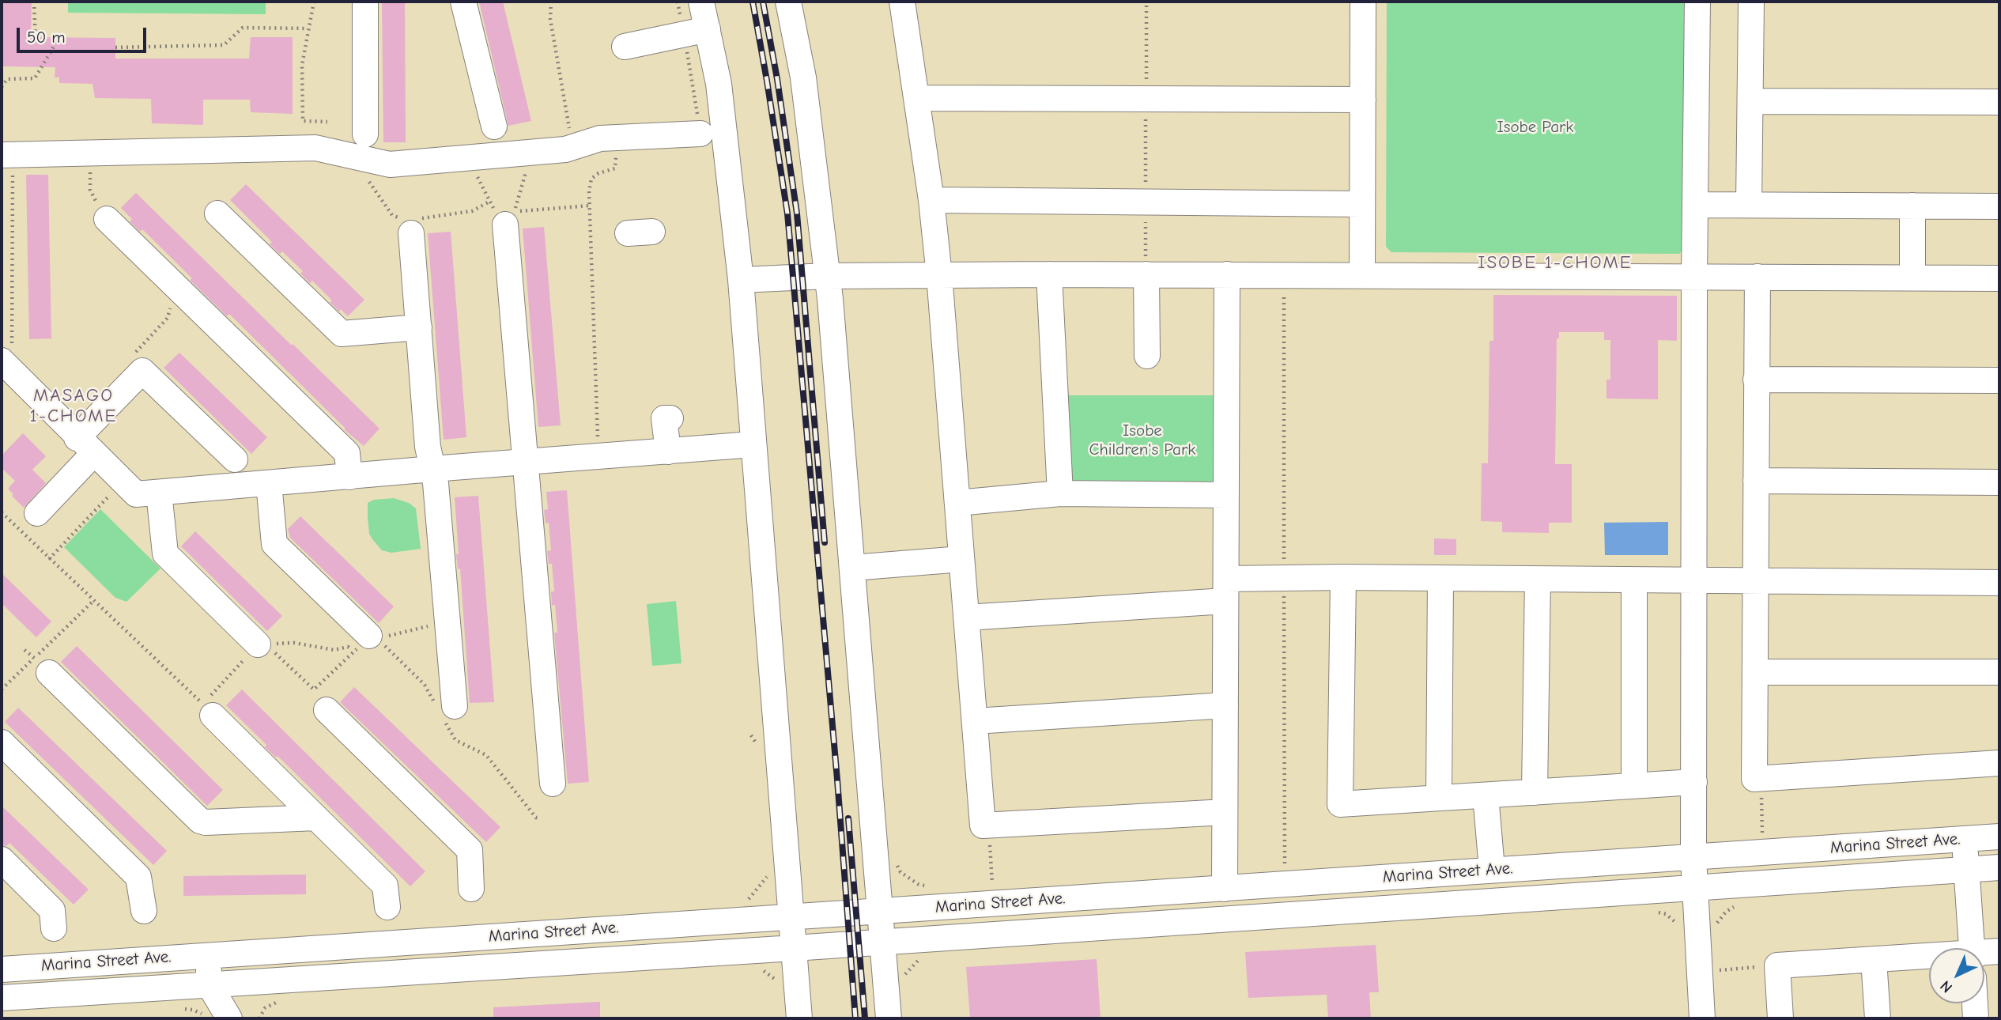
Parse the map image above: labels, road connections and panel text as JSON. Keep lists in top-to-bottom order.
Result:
{
  "streets": {
    "street": ["Marina Street Ave."]
  },
  "districts": ["ISOBE 1-CHOME", "MASAGO 1-CHOME"],
  "parks": ["Isobe Park", "Isobe Children's Park"],
  "scale_bar": "50 m",
  "north": "bottom left"
}
